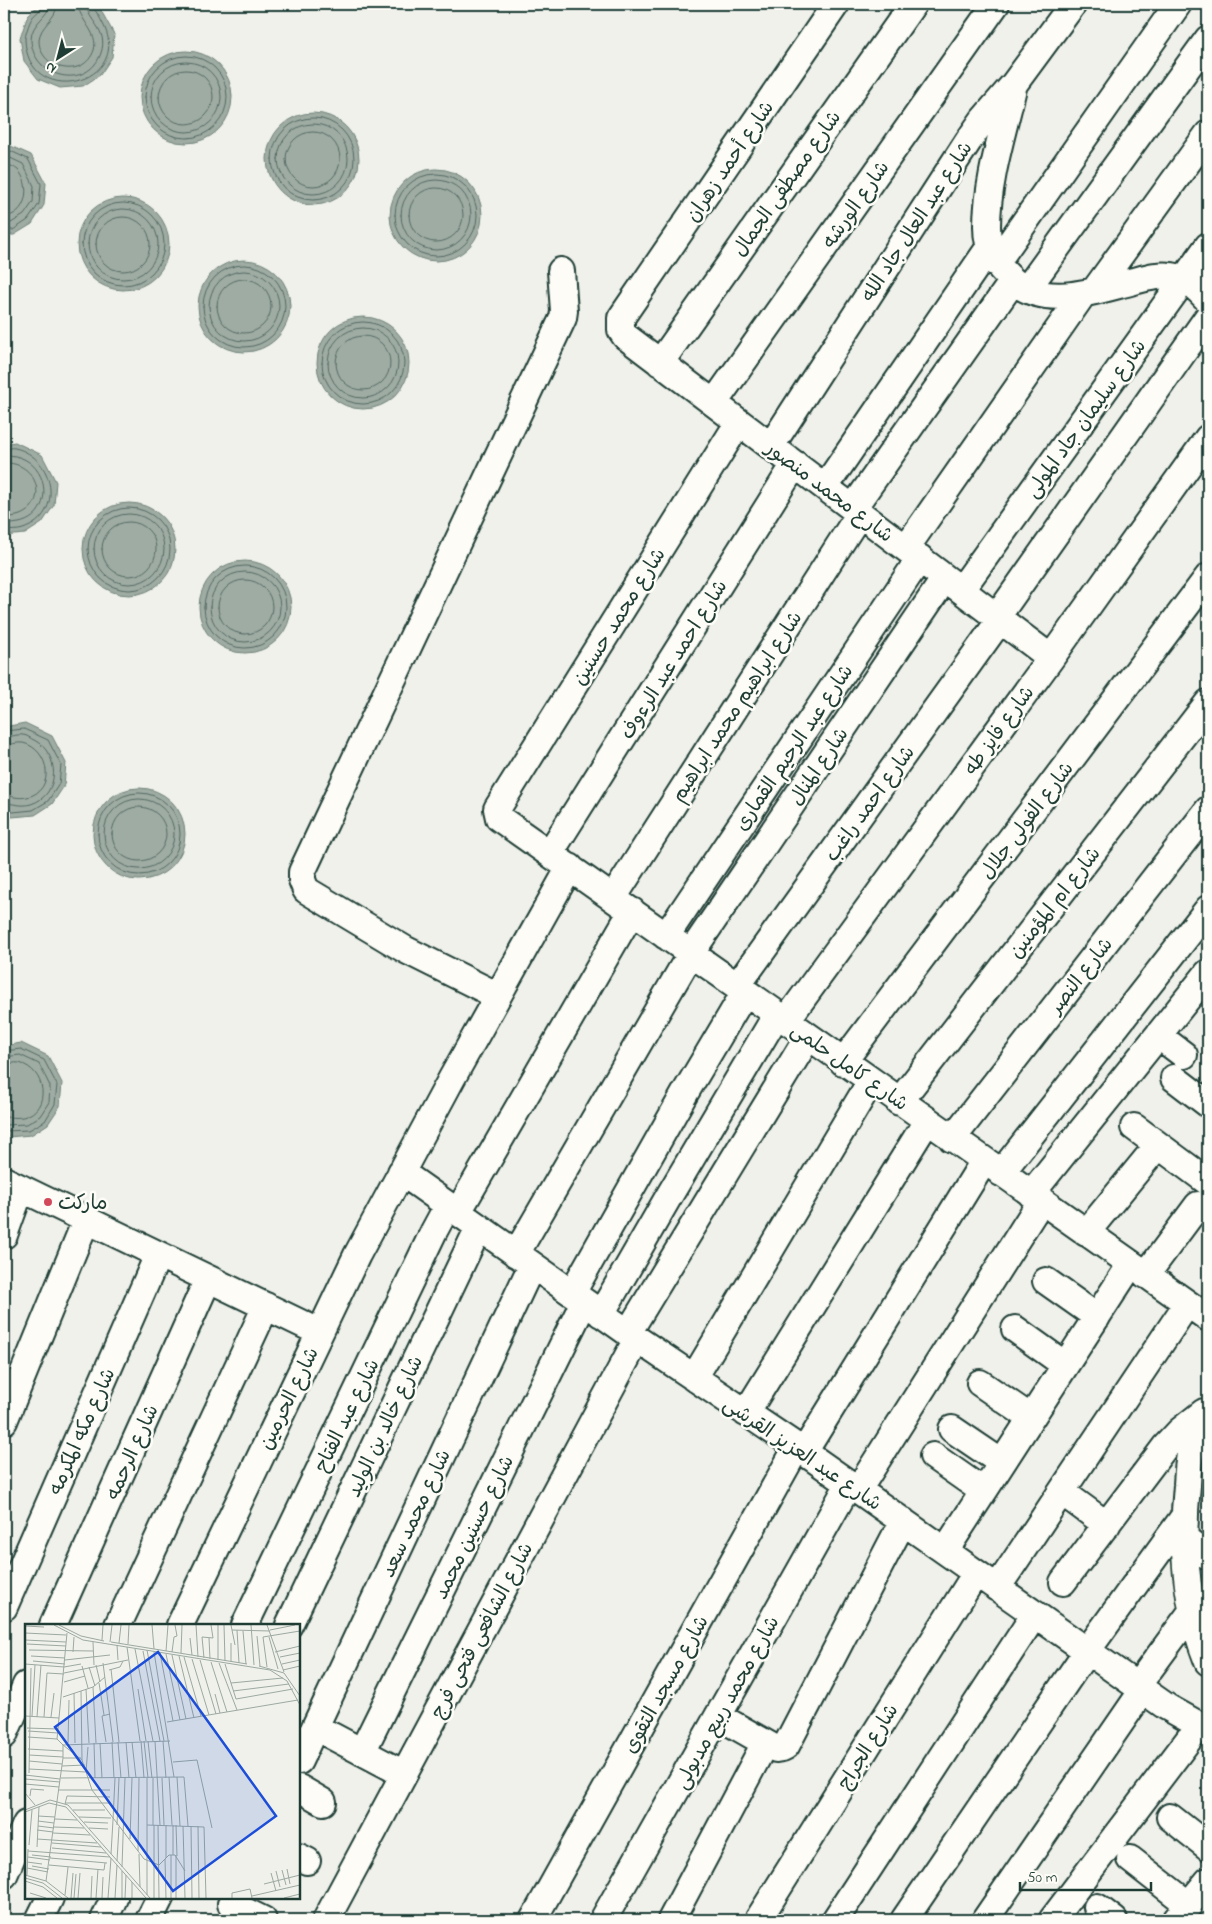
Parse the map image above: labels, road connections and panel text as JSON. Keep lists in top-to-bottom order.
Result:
{
  "streets": {
    "street": [
      "شارع أحمد زهران",
      "شارع مصطفى الجمال",
      "شارع الورشه",
      "شارع عبد العال جاد الله",
      "شارع سليمان جاد المولى",
      "شارع محمد منصور",
      "شارع محمد حسنين",
      "شارع احمد عبد الرءوف",
      "شارع ابراهيم محمد ابراهيم",
      "شارع فايز طه",
      "شارع عبد الرحيم القمارى",
      "شارع المنال",
      "شارع احمد راغب",
      "شارع الفولى جلال",
      "شارع ام المؤمنين",
      "شارع النصر",
      "شارع كامل حلمى",
      "شارع الحرمين",
      "شارع عبد الفتاح",
      "شارع خالد بن الوليد",
      "شارع مكه المكرمه",
      "شارع الرحمه",
      "شارع عبد العزيز القرشى",
      "شارع محمد سعد",
      "شارع حسنين محمد",
      "شارع الشافعى فتحى فرج",
      "شارع مسجد التقوى",
      "شارع محمد ربيع مدبولى",
      "شارع الجراج"
    ]
  },
  "crossings": [
    ["شارع أحمد زهران", "شارع محمد منصور"],
    ["شارع مصطفى الجمال", "شارع محمد منصور"],
    ["شارع الورشه", "شارع محمد منصور"],
    ["شارع عبد العال جاد الله", "شارع محمد منصور"],
    ["شارع سليمان جاد المولى", "شارع محمد منصور"],
    ["شارع سليمان جاد المولى", "شارع المنال"],
    ["شارع محمد منصور", "شارع محمد حسنين"],
    ["شارع محمد منصور", "شارع احمد عبد الرءوف"],
    ["شارع محمد منصور", "شارع ابراهيم محمد ابراهيم"],
    ["شارع محمد منصور", "شارع فايز طه"],
    ["شارع محمد منصور", "شارع عبد الرحيم القمارى"],
    ["شارع محمد منصور", "شارع المنال"],
    ["شارع محمد منصور", "شارع احمد راغب"],
    ["شارع محمد حسنين", "شارع كامل حلمى"],
    ["شارع احمد عبد الرءوف", "شارع كامل حلمى"],
    ["شارع احمد عبد الرءوف", "شارع الحرمين"],
    ["شارع ابراهيم محمد ابراهيم", "شارع كامل حلمى"],
    ["شارع ابراهيم محمد ابراهيم", "شارع عبد الفتاح"],
    ["شارع ابراهيم محمد ابراهيم", "شارع عبد العزيز القرشى"],
    ["شارع فايز طه", "شارع احمد راغب"],
    ["شارع فايز طه", "شارع كامل حلمى"],
    ["شارع فايز طه", "شارع عبد العزيز القرشى"],
    ["شارع فايز طه", "شارع حسنين محمد"],
    ["شارع عبد الرحيم القمارى", "شارع كامل حلمى"],
    ["شارع المنال", "شارع كامل حلمى"],
    ["شارع المنال", "شارع عبد العزيز القرشى"],
    ["شارع المنال", "شارع محمد سعد"],
    ["شارع احمد راغب", "شارع كامل حلمى"],
    ["شارع احمد راغب", "شارع عبد العزيز القرشى"],
    ["شارع احمد راغب", "شارع حسنين محمد"],
    ["شارع الفولى جلال", "شارع كامل حلمى"],
    ["شارع ام المؤمنين", "شارع كامل حلمى"],
    ["شارع النصر", "شارع كامل حلمى"],
    ["شارع كامل حلمى", "شارع الشافعى فتحى فرج"],
    ["شارع كامل حلمى", "شارع مسجد التقوى"],
    ["شارع كامل حلمى", "شارع محمد ربيع مدبولى"],
    ["شارع الحرمين", "شارع عبد العزيز القرشى"],
    ["شارع عبد الفتاح", "شارع عبد العزيز القرشى"],
    ["شارع خالد بن الوليد", "شارع عبد العزيز القرشى"],
    ["شارع عبد العزيز القرشى", "شارع محمد سعد"],
    ["شارع عبد العزيز القرشى", "شارع حسنين محمد"],
    ["شارع عبد العزيز القرشى", "شارع الشافعى فتحى فرج"],
    ["شارع عبد العزيز القرشى", "شارع مسجد التقوى"],
    ["شارع عبد العزيز القرشى", "شارع محمد ربيع مدبولى"],
    ["شارع عبد العزيز القرشى", "شارع الجراج"]
  ],
  "places": ["ماركت"],
  "scale_bar": "50 m",
  "north": "bottom left"
}
